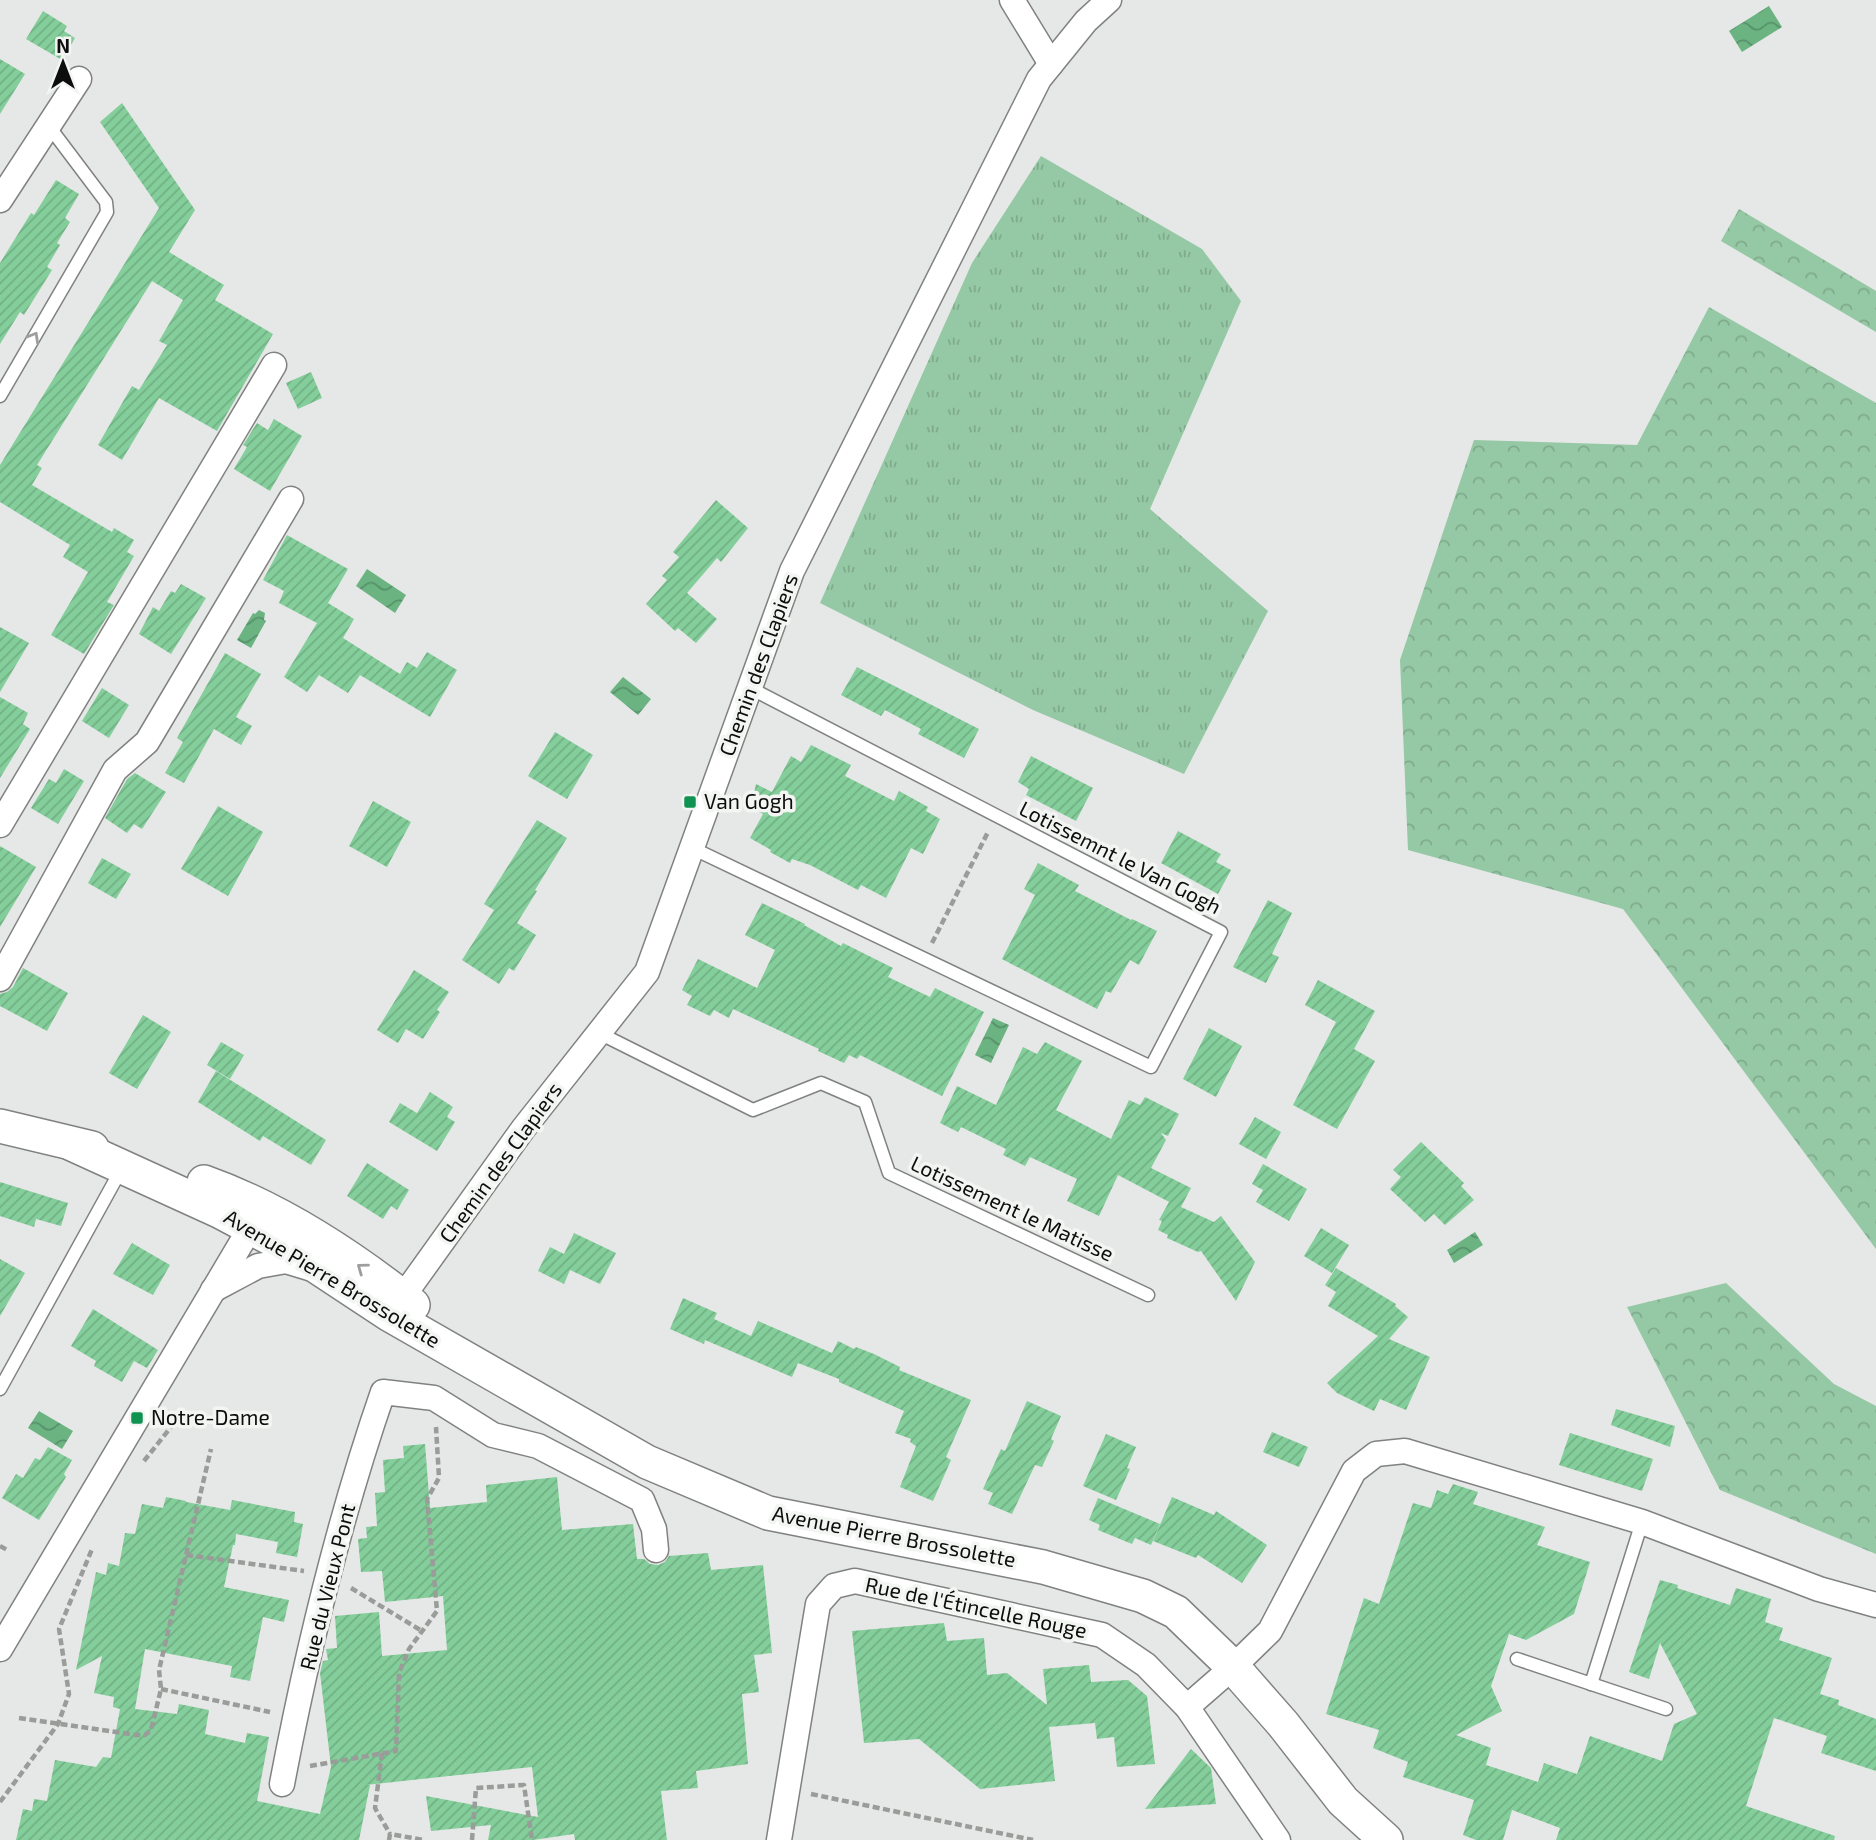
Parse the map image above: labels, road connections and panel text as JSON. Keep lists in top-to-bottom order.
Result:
{
  "streets": {
    "street": [
      "Chemin des Clapiers",
      "Avenue Pierre Brossolette",
      "Rue du Vieux Pont",
      "Rue de l'Étincelle Rouge"
    ],
    "lane": ["Lotissemnt le Van Gogh", "Lotissement le Matisse"]
  },
  "crossings": [
    ["Chemin des Clapiers", "Lotissemnt le Van Gogh"],
    ["Chemin des Clapiers", "Lotissement le Matisse"],
    ["Chemin des Clapiers", "Avenue Pierre Brossolette"]
  ],
  "places": {
    "transit": ["Van Gogh", "Notre-Dame"]
  },
  "north": "top"
}
